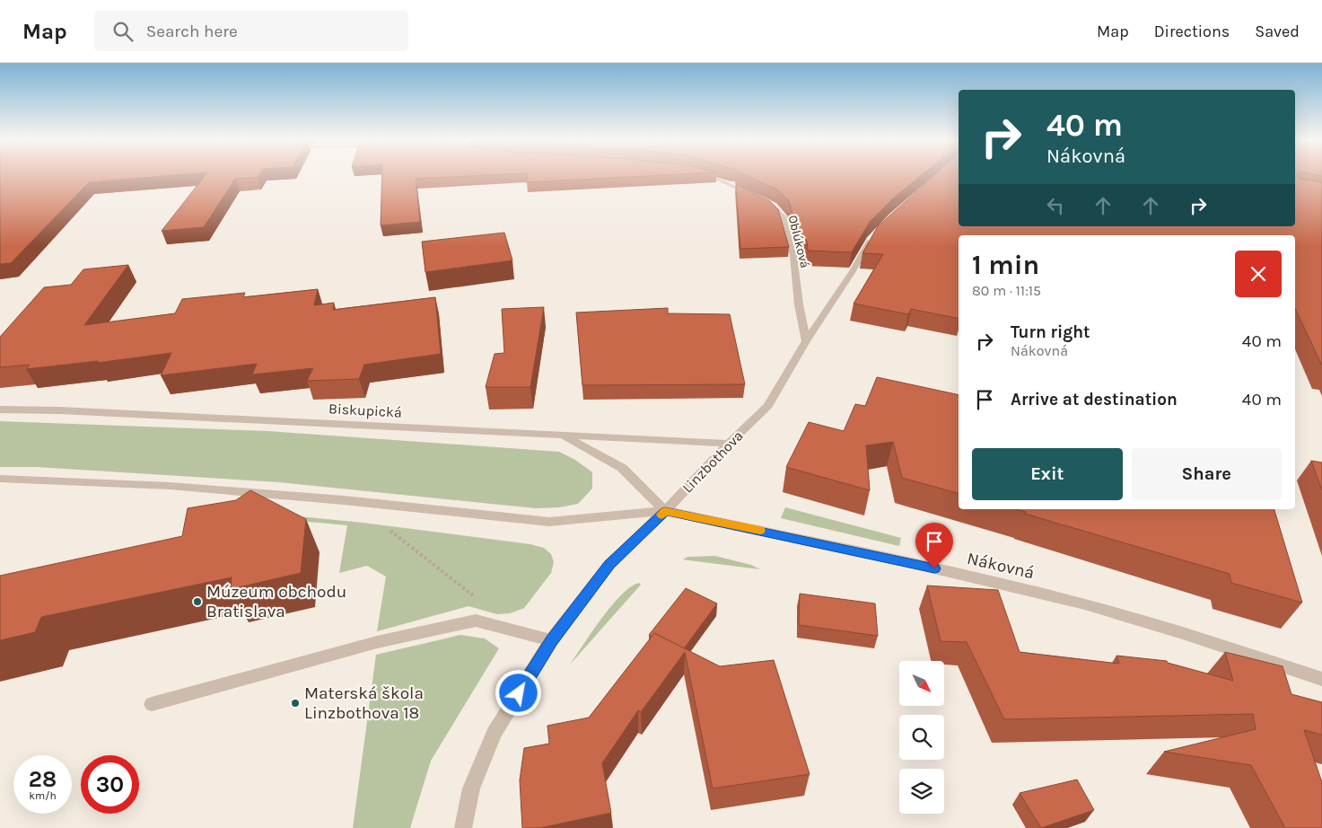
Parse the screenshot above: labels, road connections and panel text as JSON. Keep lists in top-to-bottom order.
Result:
{
  "streets": {
    "street": [
      "Oblúková",
      "Biskupická",
      "Linzbothova",
      "Nákovná"
    ]
  },
  "crossings": [
    ["Oblúková", "Linzbothova"],
    ["Biskupická", "Linzbothova"],
    ["Linzbothova", "Nákovná"]
  ],
  "places": ["Múzeum obchodu Bratislava", "Materská škola Linzbothova 18"],
  "north": "bottom right",
  "page": {
    "header": "Map",
    "search": "Search here",
    "nav": ["Map", "Directions", "Saved"],
    "turn": ["40 m", "Nákovná"],
    "heading": ["1 min", "80 m · 11:15"],
    "list": [
      {
        "name": "Turn right",
        "note": "Nákovná",
        "value": "40 m"
      },
      {
        "name": "Arrive at destination",
        "value": "40 m"
      }
    ],
    "buttons": ["Exit", "Share"],
    "speed": "28 km/h",
    "limit": "30"
  }
}
